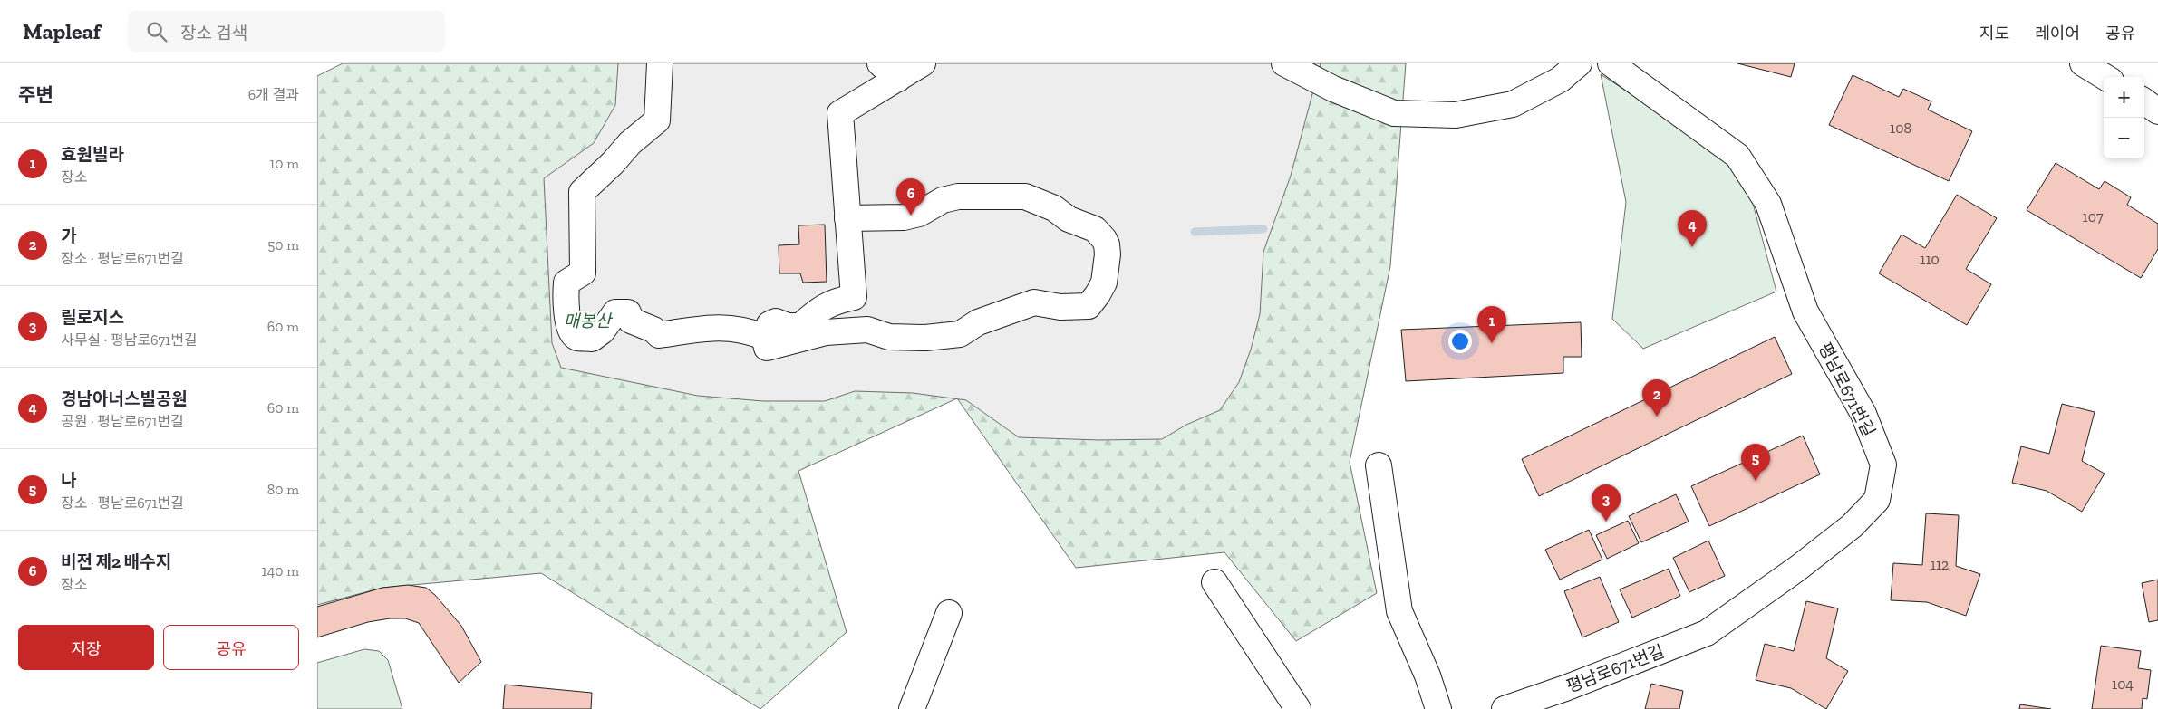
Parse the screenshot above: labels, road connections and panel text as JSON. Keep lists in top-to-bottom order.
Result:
{
  "streets": {
    "street": ["평남로671번길"]
  },
  "parks": ["매봉산"],
  "house_numbers": [
    "108",
    "107",
    "110",
    "112",
    "104"
  ],
  "page": {
    "header": "Mapleaf",
    "search": "장소 검색",
    "nav": ["지도", "레이어", "공유"],
    "heading": ["주변", "6개 결과"],
    "map_buttons": ["+", "−"],
    "list": [
      {
        "mark": "1",
        "name": "효원빌라",
        "note": "장소",
        "value": "10 m"
      },
      {
        "mark": "2",
        "name": "가",
        "note": "장소 · 평남로671번길",
        "value": "50 m"
      },
      {
        "mark": "3",
        "name": "릴로지스",
        "note": "사무실 · 평남로671번길",
        "value": "60 m"
      },
      {
        "mark": "4",
        "name": "경남아너스빌공원",
        "note": "공원 · 평남로671번길",
        "value": "60 m"
      },
      {
        "mark": "5",
        "name": "나",
        "note": "장소 · 평남로671번길",
        "value": "80 m"
      },
      {
        "mark": "6",
        "name": "비전 제2 배수지",
        "note": "장소",
        "value": "140 m"
      }
    ],
    "pins": [
      "6",
      "4",
      "1",
      "2",
      "5",
      "3"
    ],
    "buttons": ["저장", "공유"]
  }
}
